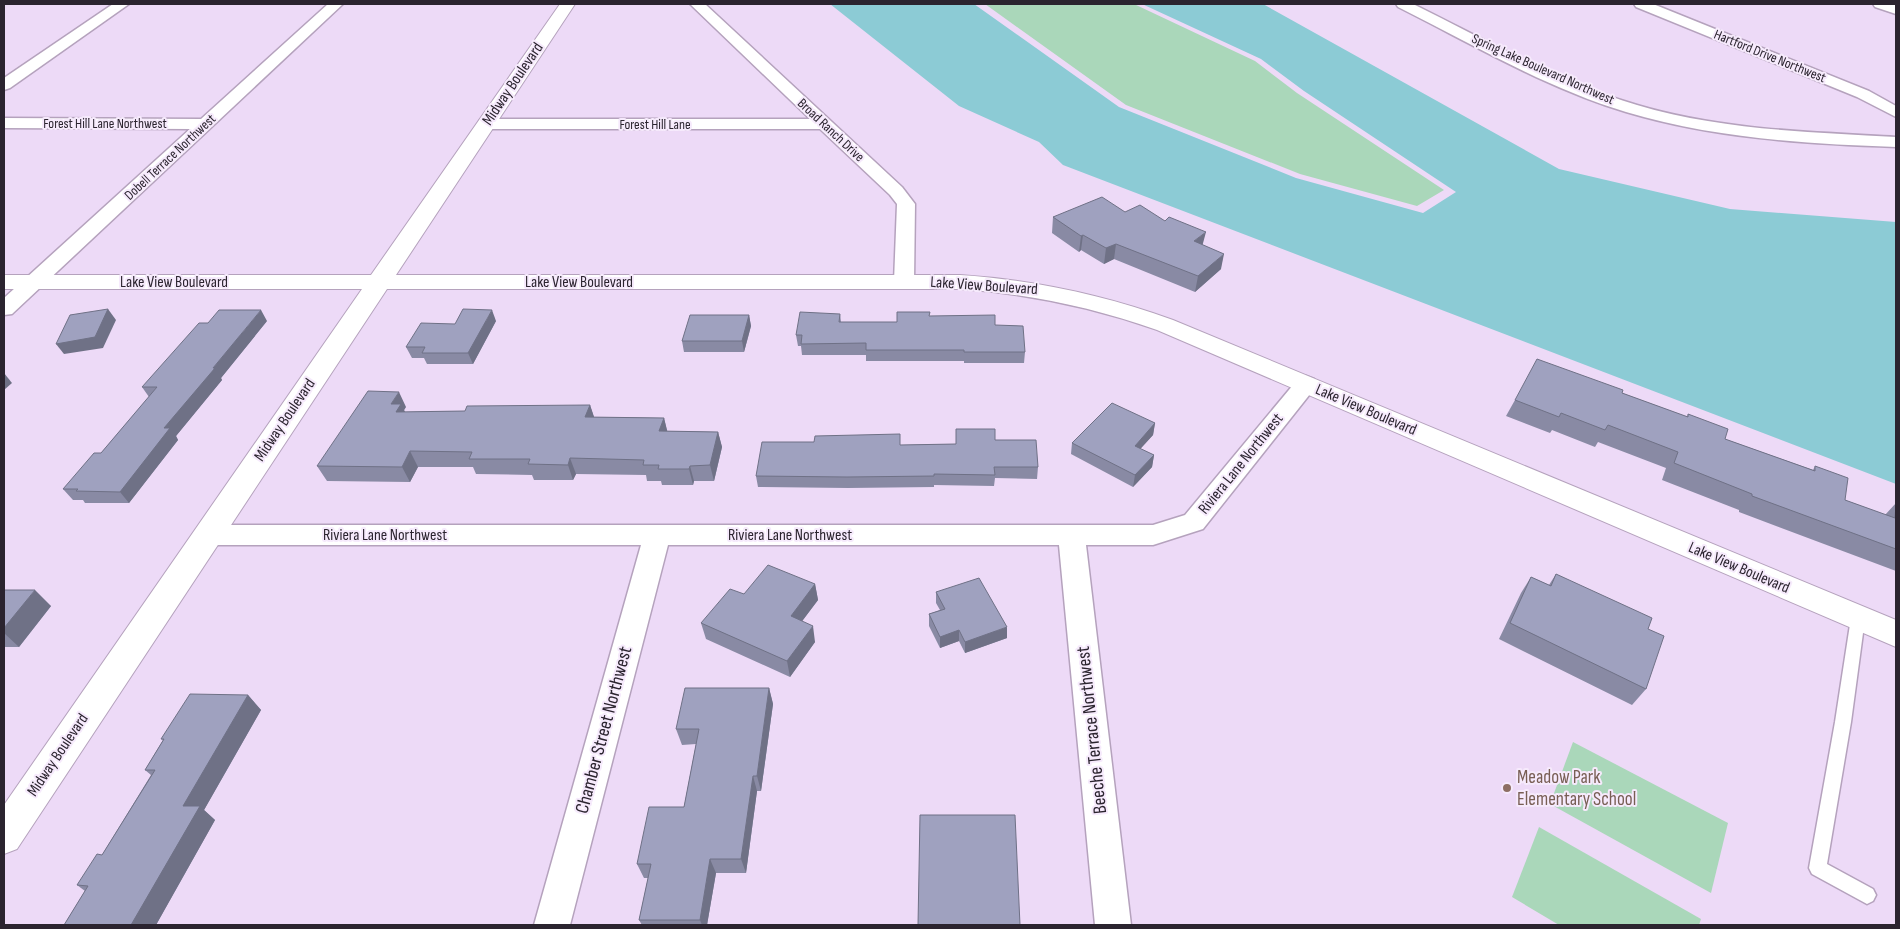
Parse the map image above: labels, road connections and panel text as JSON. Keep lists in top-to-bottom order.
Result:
{
  "streets": {
    "street": [
      "Hartford Drive Northwest",
      "Spring Lake Boulevard Northwest",
      "Midway Boulevard",
      "Forest Hill Lane Northwest",
      "Forest Hill Lane",
      "Broad Ranch Drive",
      "Dobell Terrace Northwest",
      "Lake View Boulevard",
      "Riviera Lane Northwest",
      "Chamber Street Northwest",
      "Beeche Terrace Northwest"
    ]
  },
  "crossings": [
    ["Midway Boulevard", "Forest Hill Lane"],
    ["Midway Boulevard", "Lake View Boulevard"],
    ["Midway Boulevard", "Riviera Lane Northwest"],
    ["Forest Hill Lane Northwest", "Dobell Terrace Northwest"],
    ["Forest Hill Lane", "Broad Ranch Drive"],
    ["Broad Ranch Drive", "Lake View Boulevard"],
    ["Dobell Terrace Northwest", "Lake View Boulevard"],
    ["Lake View Boulevard", "Riviera Lane Northwest"],
    ["Riviera Lane Northwest", "Chamber Street Northwest"],
    ["Riviera Lane Northwest", "Beeche Terrace Northwest"]
  ],
  "places": ["Meadow Park Elementary School"]
}
